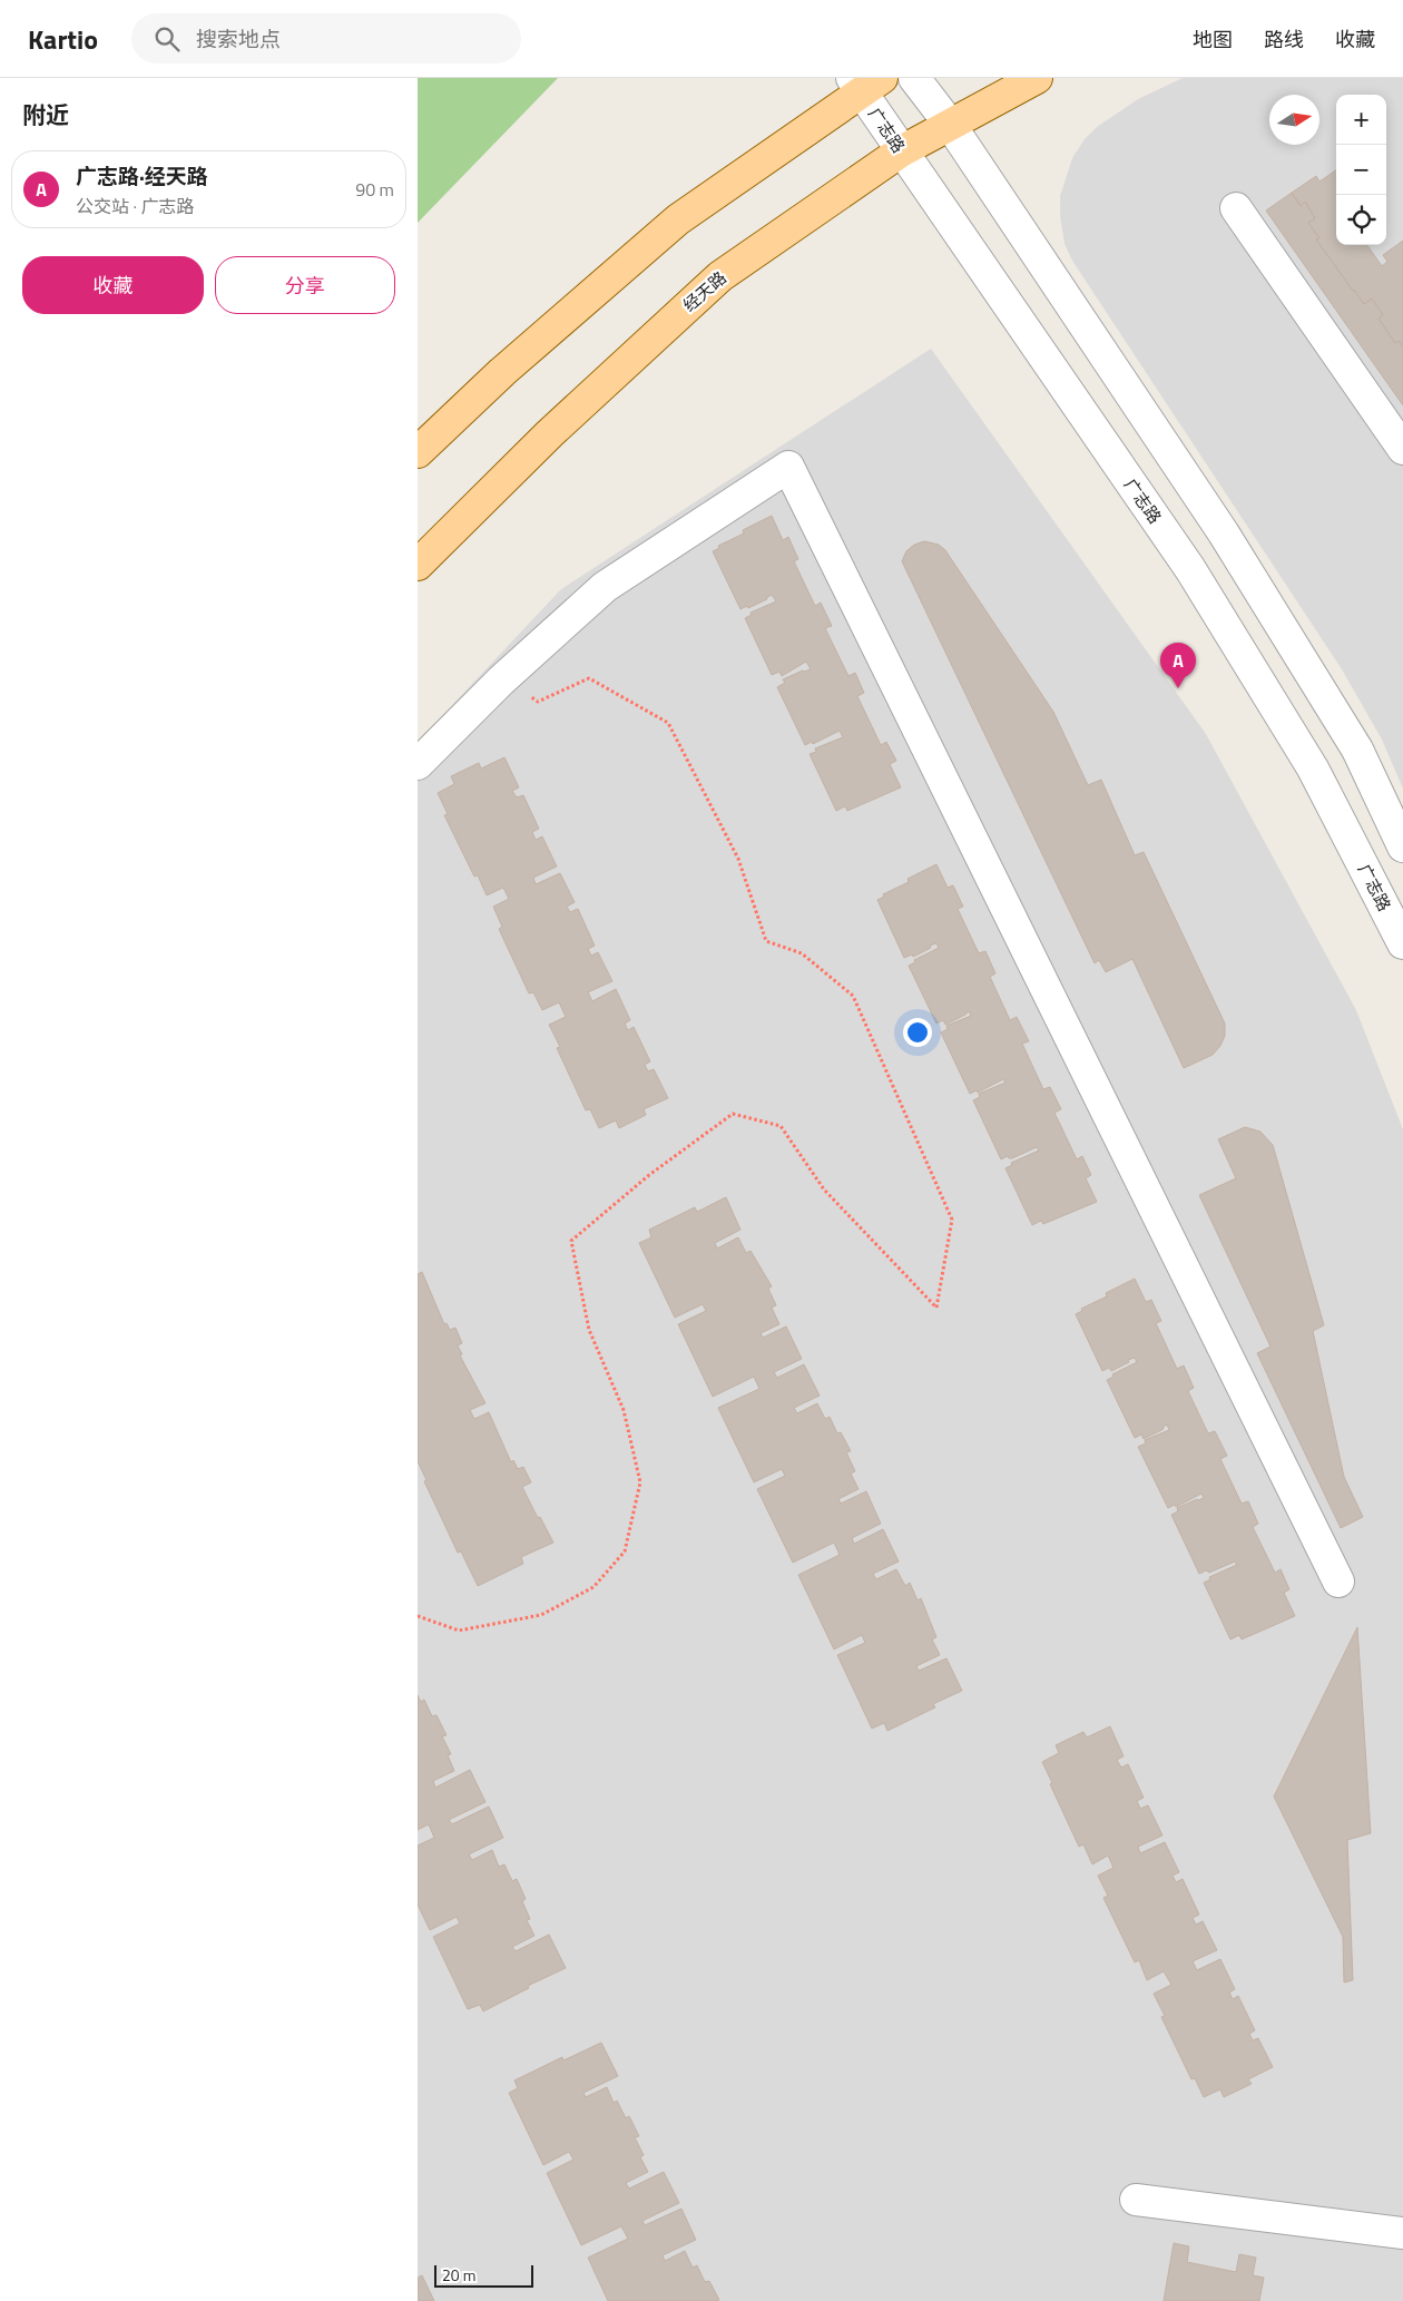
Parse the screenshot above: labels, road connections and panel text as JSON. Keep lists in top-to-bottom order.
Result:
{
  "streets": {
    "main road": ["经天路"],
    "street": ["广志路"]
  },
  "crossings": [
    ["广志路", "经天路"]
  ],
  "scale_bar": "20 m",
  "north": "right",
  "page": {
    "header": "Kartio",
    "search": "搜索地点",
    "nav": ["地图", "路线", "收藏"],
    "heading": "附近",
    "map_buttons": ["+", "−"],
    "list": [
      {
        "mark": "A",
        "name": "广志路·经天路",
        "note": "公交站 · 广志路",
        "value": "90 m"
      }
    ],
    "buttons": ["收藏", "分享"],
    "pins": "A",
    "scale": "20 m"
  }
}
